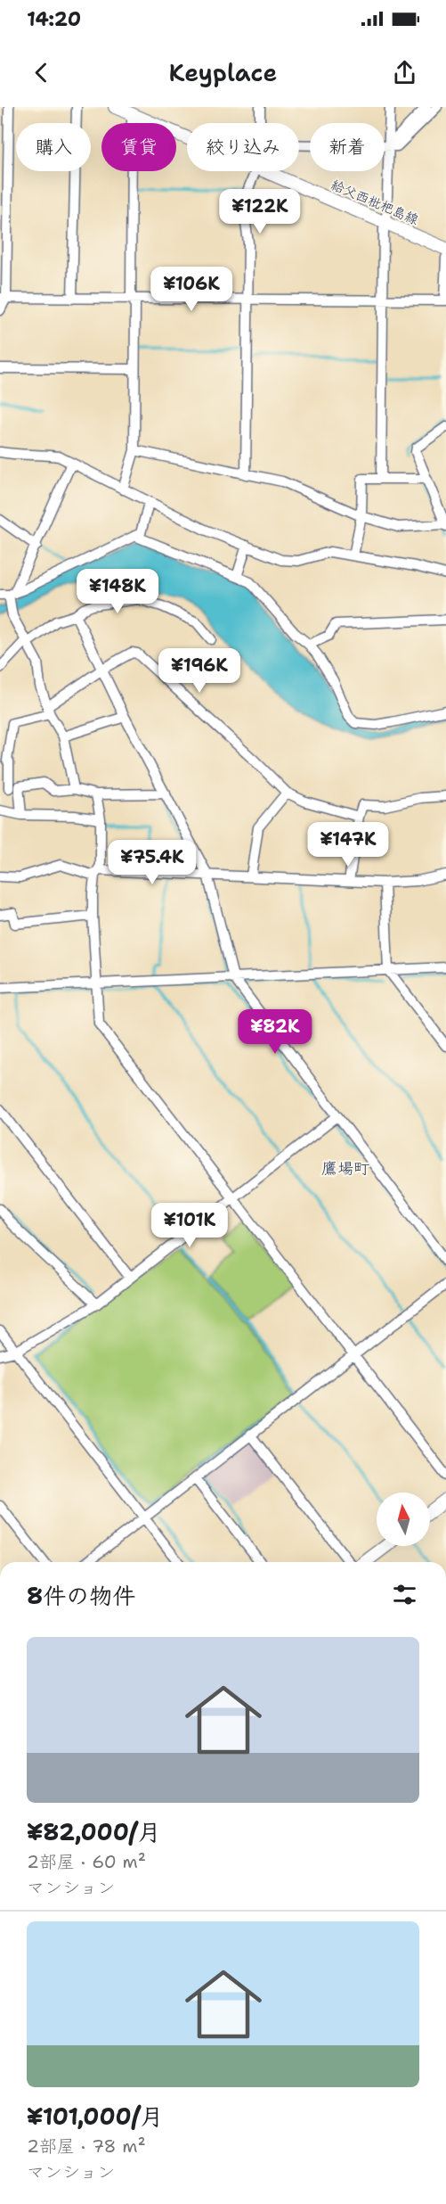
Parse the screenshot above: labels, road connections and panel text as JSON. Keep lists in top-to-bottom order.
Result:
{
  "streets": {
    "main road": ["給父西枇杷島線"]
  },
  "districts": ["鷹場町"],
  "north": "top",
  "page": {
    "status": "14:20",
    "header": "Keyplace",
    "chip": [
      "購入",
      "賃貸",
      "絞り込み",
      "新着"
    ],
    "price": [
      "¥122K",
      "¥106K",
      "¥148K",
      "¥196K",
      "¥147K",
      "¥75.4K",
      "¥82K",
      "¥101K"
    ],
    "heading": "8件の物件",
    "list": [
      {
        "name": "¥82,000/月",
        "note": "2部屋 · 60 m² · マンション"
      },
      {
        "name": "¥101,000/月",
        "note": "2部屋 · 78 m² · マンション"
      }
    ]
  }
}
